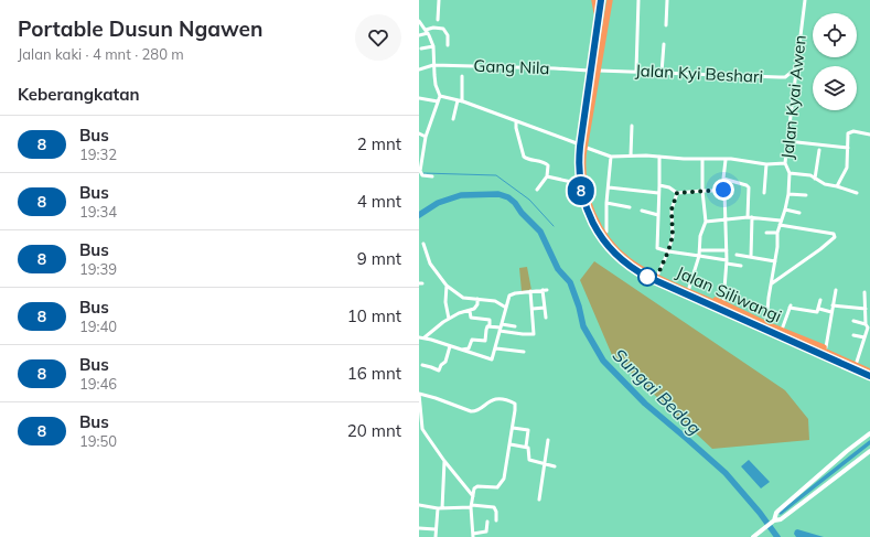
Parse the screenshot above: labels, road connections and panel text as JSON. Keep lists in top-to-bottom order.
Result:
{
  "streets": {
    "highway": ["Jalan Siliwangi"],
    "street": ["Gang Nila", "Jalan Kyi Beshari", "Jalan Kyai Awen"]
  },
  "crossings": [
    ["Jalan Kyi Beshari", "Jalan Kyai Awen"],
    ["Jalan Kyi Beshari", "Jalan Siliwangi"]
  ],
  "water": ["Sungai Bedog"],
  "lines": ["bus line 8"],
  "page": {
    "heading": [
      ["Portable Dusun Ngawen", "Jalan kaki · 4 mnt · 280 m"],
      "Keberangkatan"
    ],
    "on_map": "8",
    "list": [
      {
        "mark": "8",
        "name": "Bus",
        "note": "19:32",
        "value": "2 mnt"
      },
      {
        "mark": "8",
        "name": "Bus",
        "note": "19:34",
        "value": "4 mnt"
      },
      {
        "mark": "8",
        "name": "Bus",
        "note": "19:39",
        "value": "9 mnt"
      },
      {
        "mark": "8",
        "name": "Bus",
        "note": "19:40",
        "value": "10 mnt"
      },
      {
        "mark": "8",
        "name": "Bus",
        "note": "19:46",
        "value": "16 mnt"
      },
      {
        "mark": "8",
        "name": "Bus",
        "note": "19:50",
        "value": "20 mnt"
      }
    ]
  }
}
